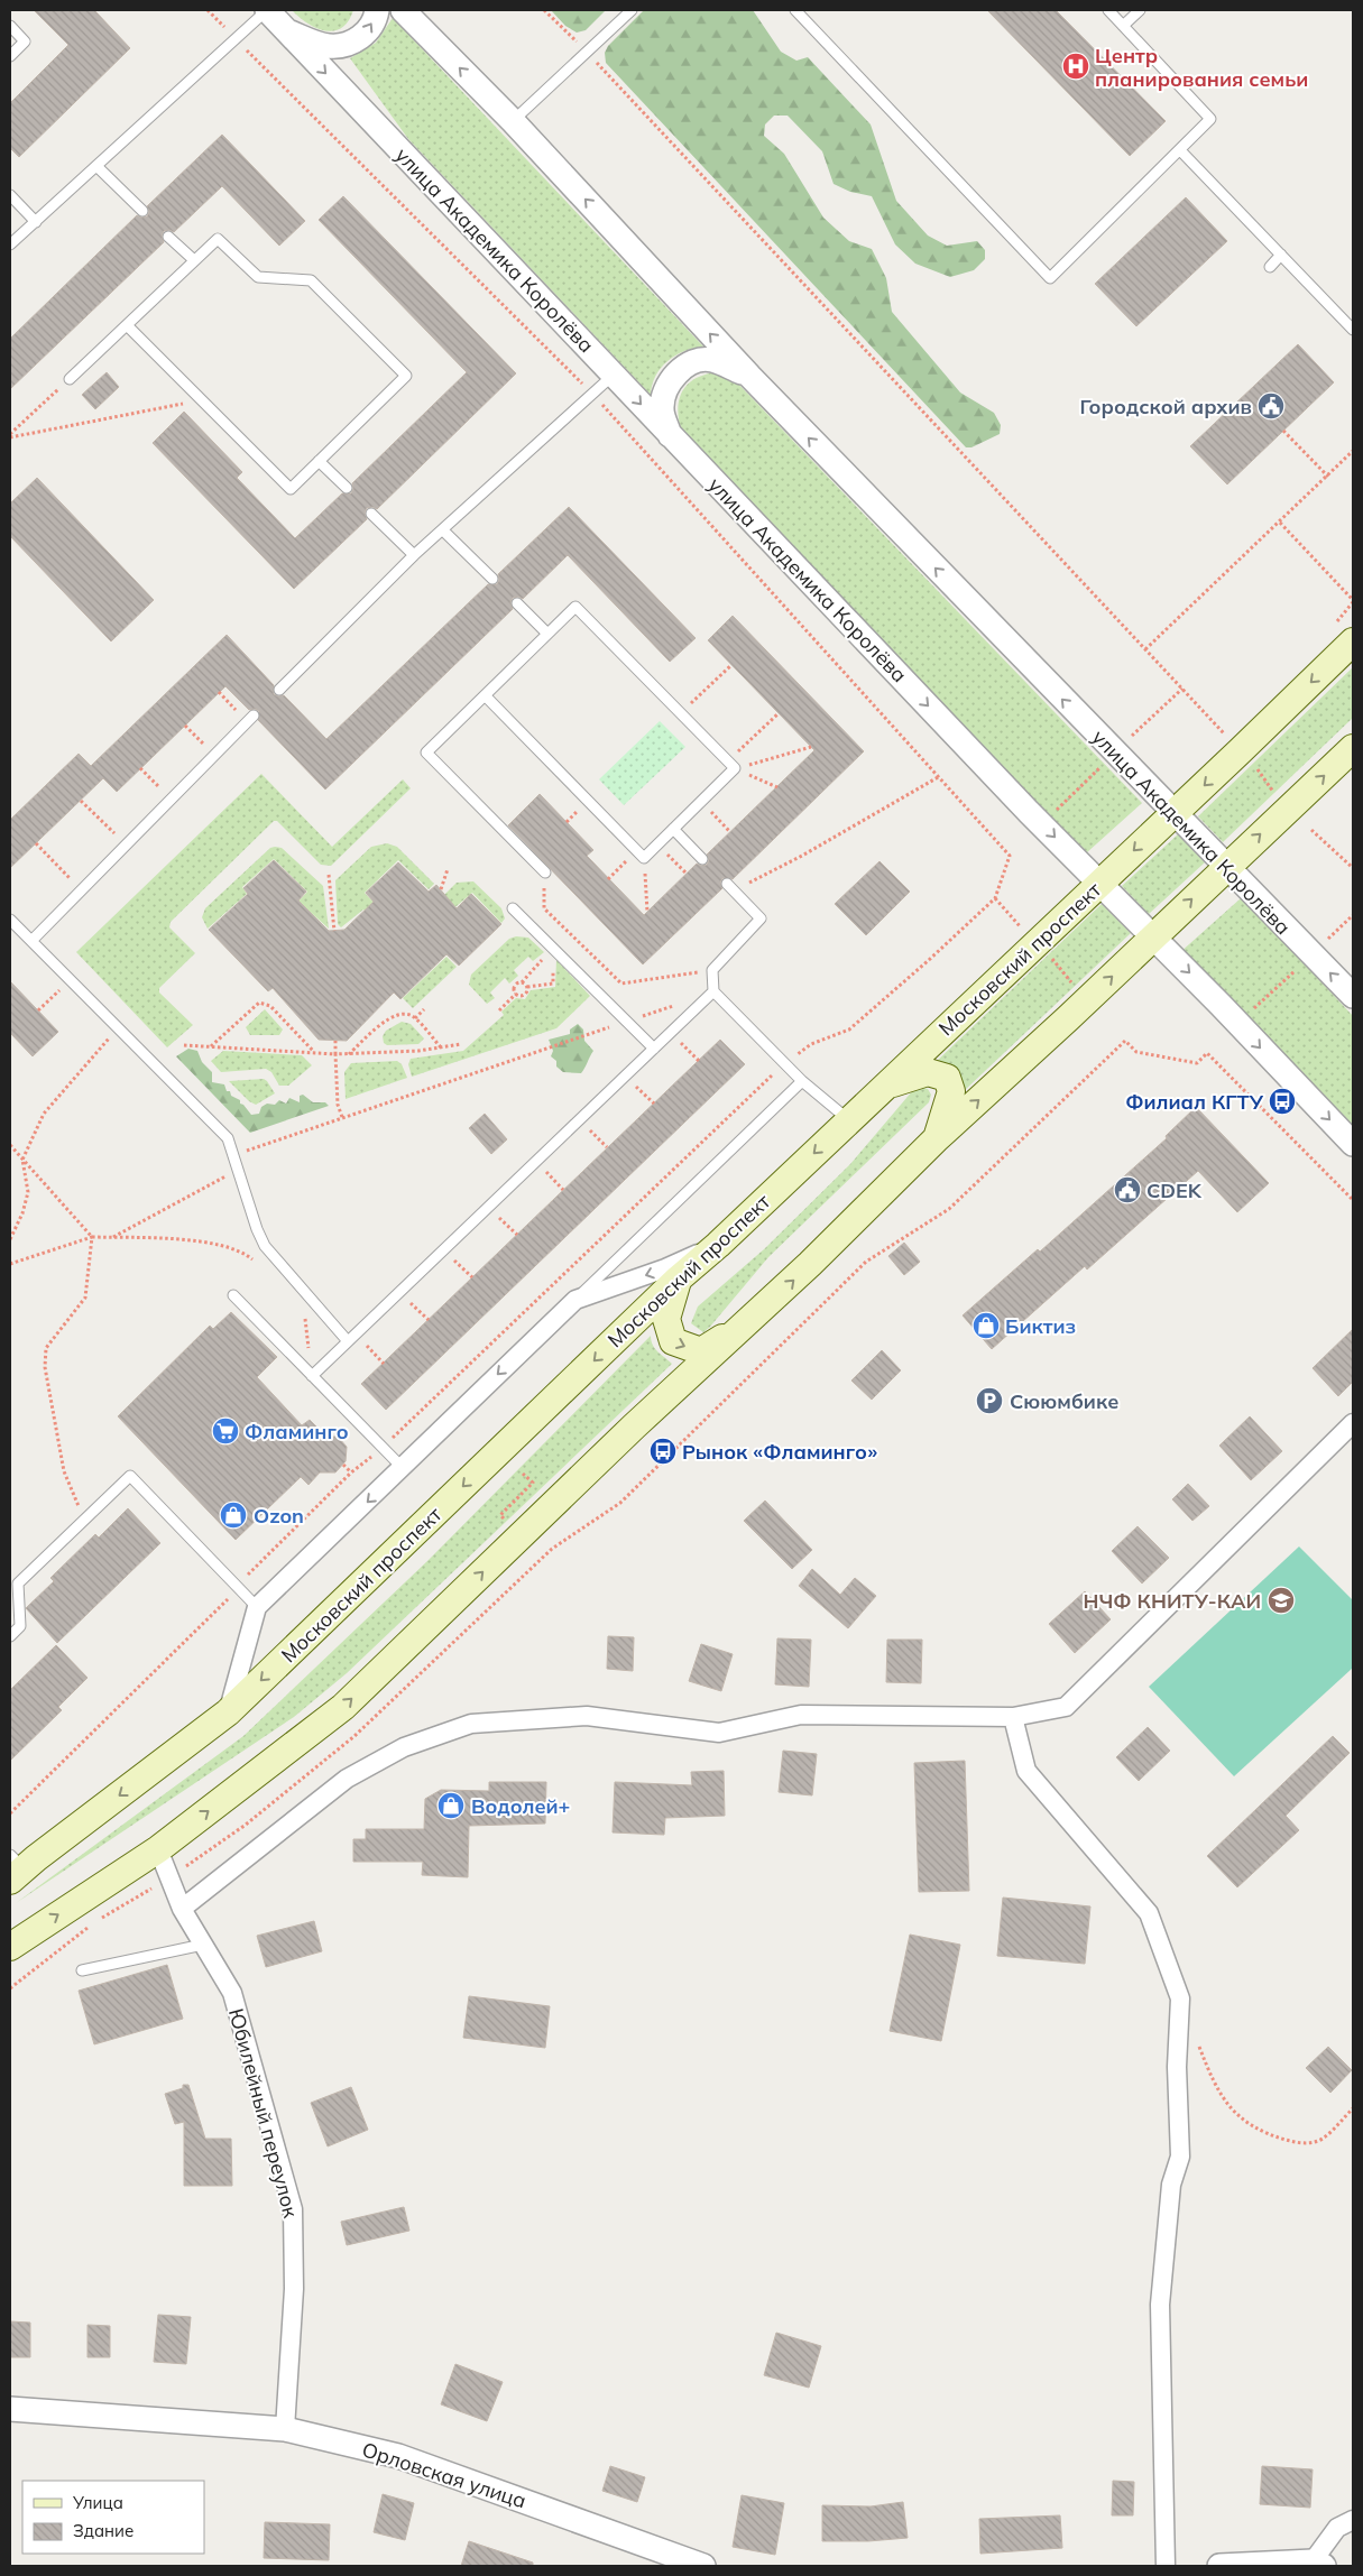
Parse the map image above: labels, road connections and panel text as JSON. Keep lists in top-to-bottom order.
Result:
{
  "streets": {
    "main road": ["Московский проспект"],
    "street": ["улица Академика Королёва", "Юбилейный переулок", "Орловская улица"]
  },
  "crossings": [
    ["улица Академика Королёва", "Московский проспект"],
    ["Юбилейный переулок", "Орловская улица"]
  ],
  "places": {
    "hospital": ["Центр планирования семьи"],
    "public building": ["Городской архив", "CDEK"],
    "bus stop": ["Филиал КГТУ", "Рынок «Фламинго»"],
    "shop": ["Биктиз", "Ozon", "Водолей+"],
    "parking": ["Сююмбике"],
    "supermarket": ["Фламинго"],
    "school or university": ["НЧФ КНИТУ-КАИ"]
  },
  "legend": ["Улица", "Здание"]
}
